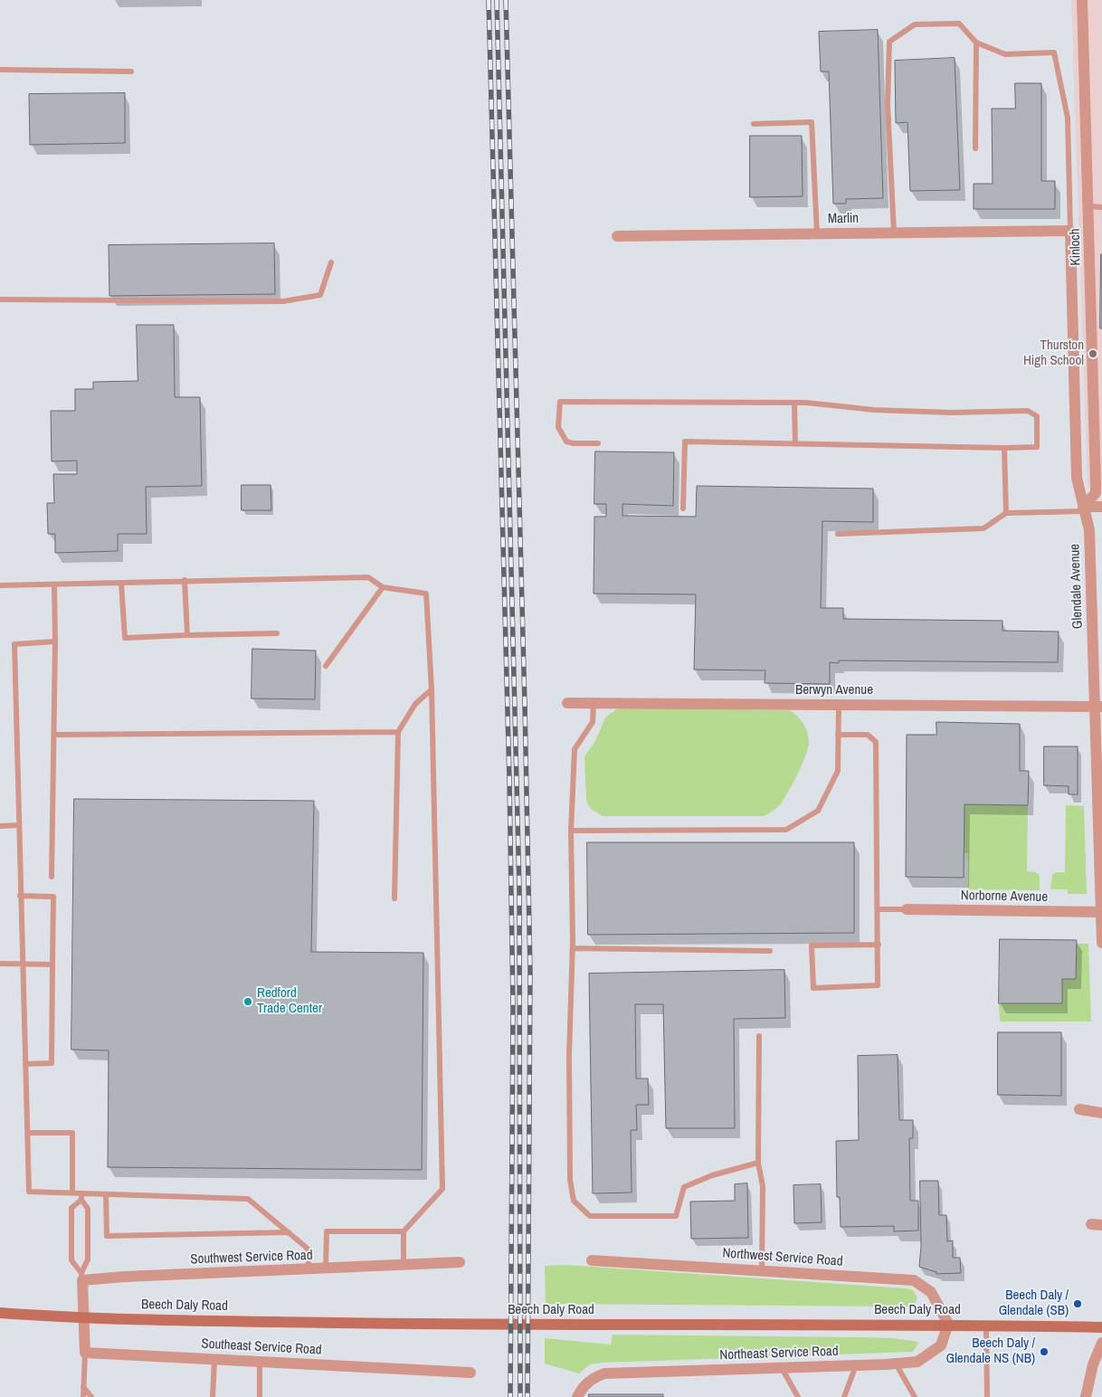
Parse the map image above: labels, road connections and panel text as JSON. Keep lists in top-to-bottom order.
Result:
{
  "streets": {
    "main road": ["Beech Daly Road"],
    "street": [
      "Marlin",
      "Kinloch",
      "Glendale Avenue",
      "Berwyn Avenue",
      "Norborne Avenue",
      "Southwest Service Road",
      "Northwest Service Road",
      "Southeast Service Road",
      "Northeast Service Road"
    ]
  },
  "crossings": [
    ["Marlin", "Glendale Avenue"],
    ["Kinloch", "Glendale Avenue"],
    ["Glendale Avenue", "Berwyn Avenue"],
    ["Glendale Avenue", "Norborne Avenue"],
    ["Northwest Service Road", "Beech Daly Road"],
    ["Northwest Service Road", "Northeast Service Road"],
    ["Beech Daly Road", "Northeast Service Road"]
  ],
  "places": [
    "Thurston High School",
    "Redford Trade Center",
    "Beech Daly / Glendale (SB)",
    "Beech Daly / Glendale NS (NB)"
  ]
}
